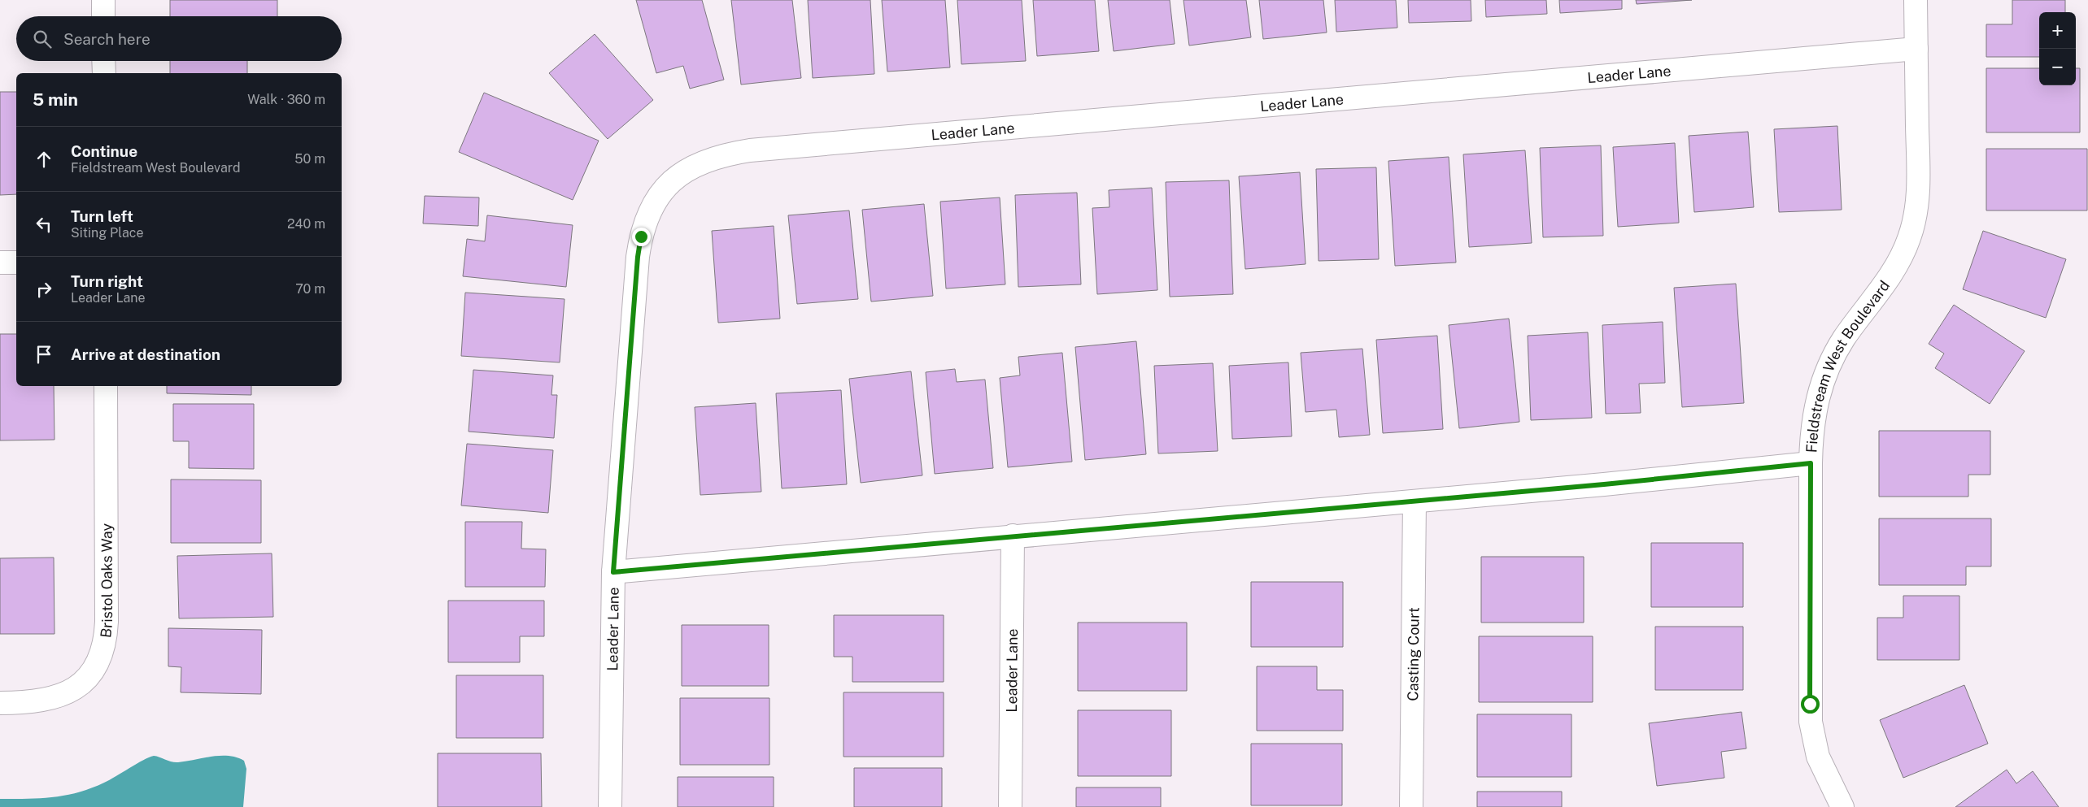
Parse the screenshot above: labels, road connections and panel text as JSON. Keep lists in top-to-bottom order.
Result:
{
  "streets": {
    "street": [
      "Leader Lane",
      "Fieldstream West Boulevard",
      "Bristol Oaks Way",
      "Casting Court"
    ]
  },
  "crossings": [
    ["Leader Lane", "Fieldstream West Boulevard"]
  ],
  "page": {
    "map_buttons": ["+", "−"],
    "search": "Search here",
    "heading": ["5 min", "Walk · 360 m"],
    "list": [
      ["Continue", "Fieldstream West Boulevard", "50 m"],
      ["Turn left", "Siting Place", "240 m"],
      ["Turn right", "Leader Lane", "70 m"],
      "Arrive at destination"
    ]
  }
}
